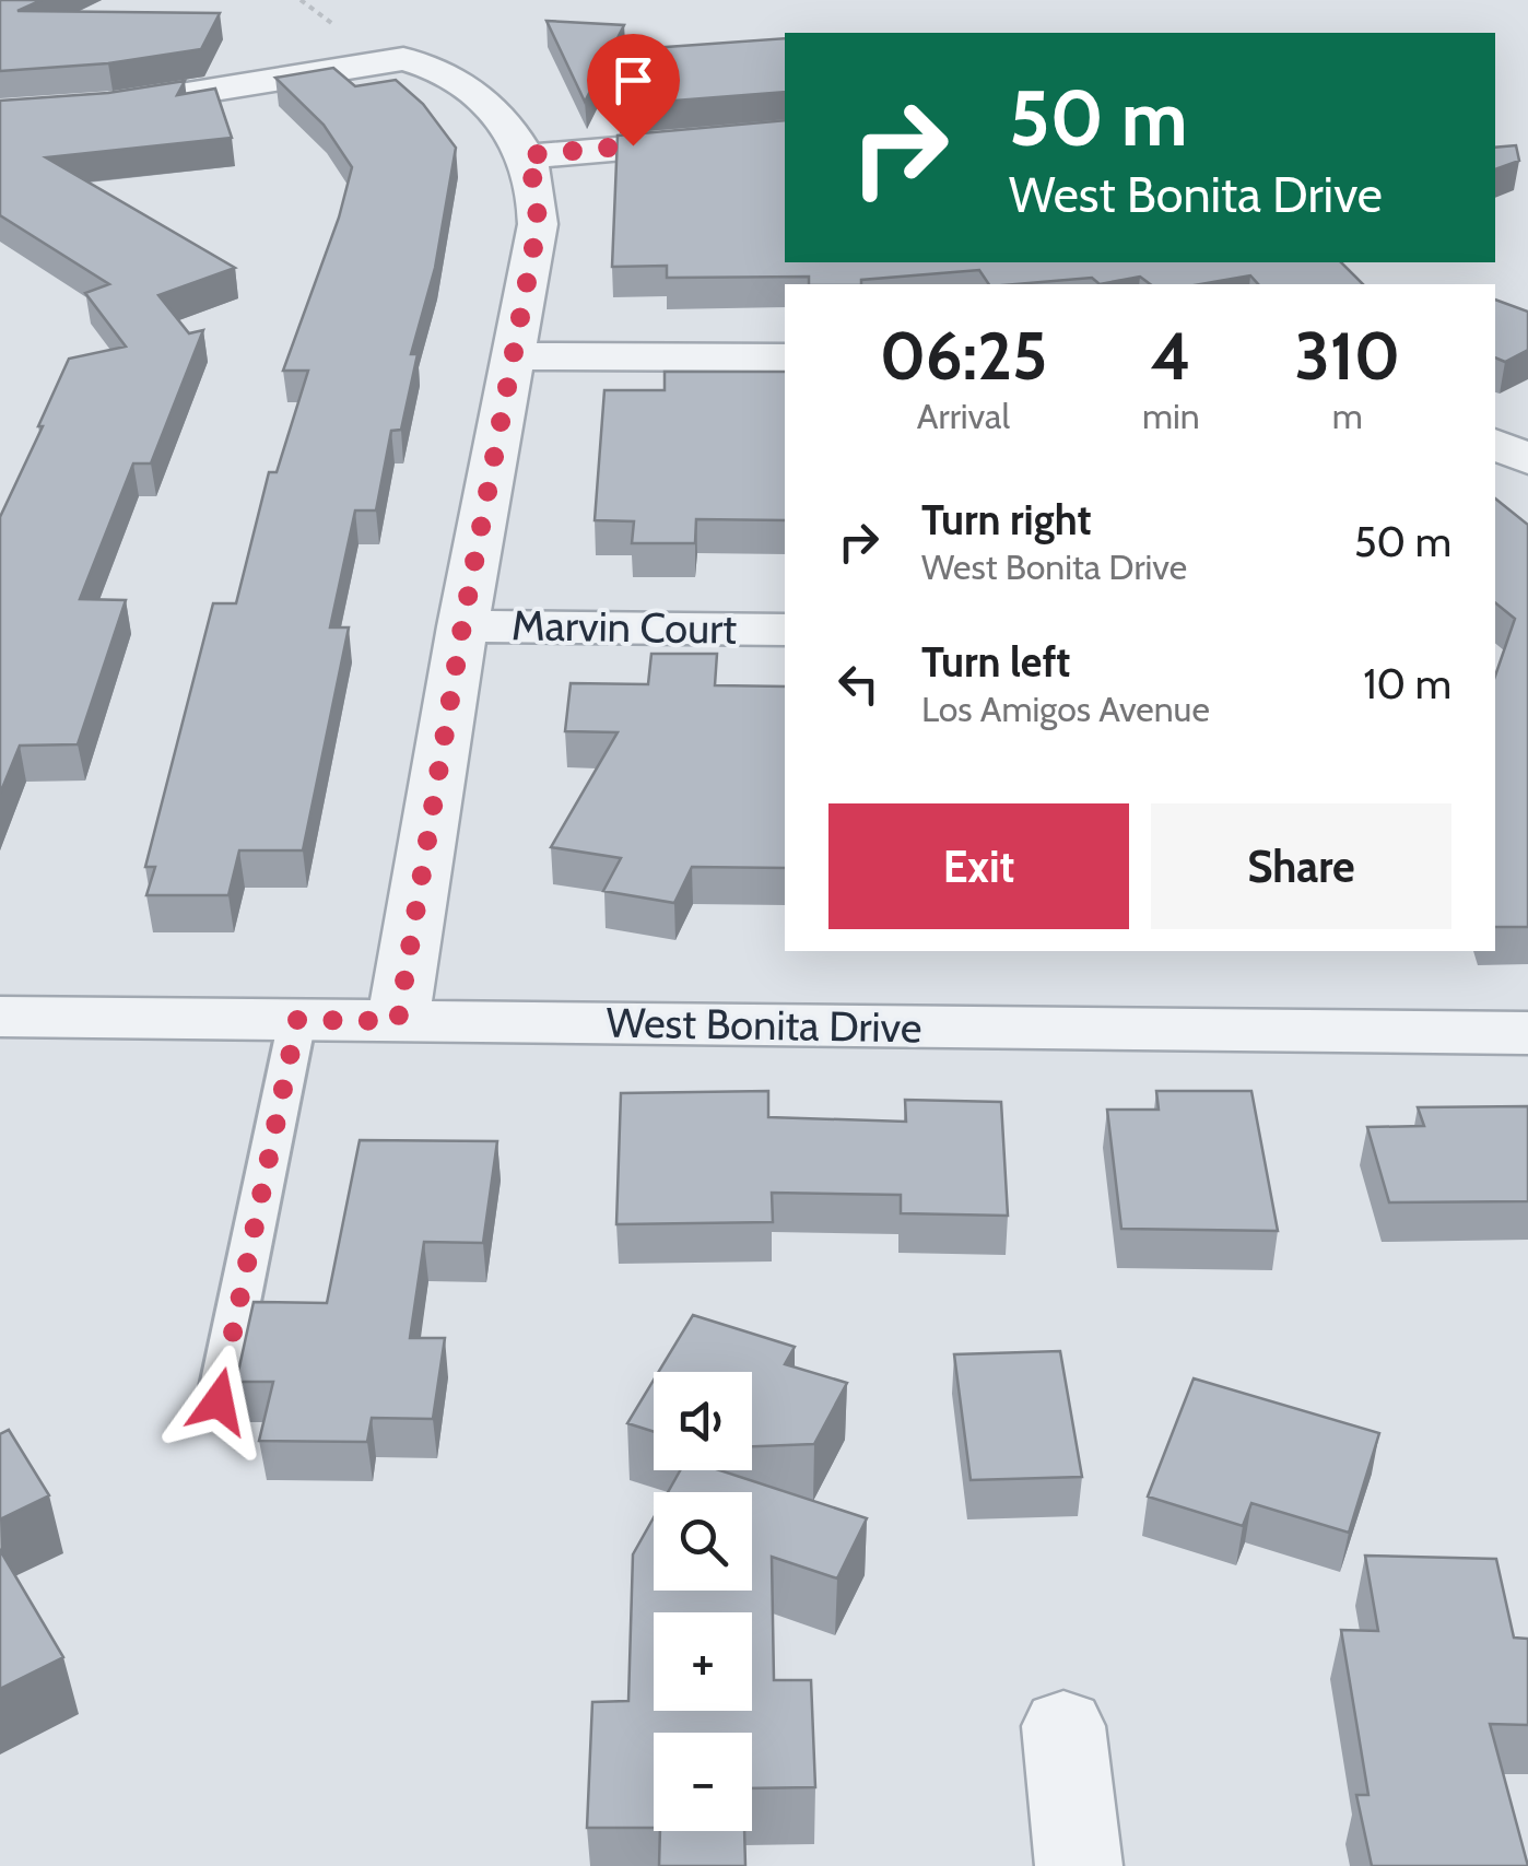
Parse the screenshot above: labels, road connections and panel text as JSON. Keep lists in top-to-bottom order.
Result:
{
  "streets": {
    "street": ["Marvin Court", "West Bonita Drive"]
  },
  "page": {
    "turn": ["50 m", "West Bonita Drive"],
    "eta": [
      "06:25",
      "Arrival",
      "4",
      "min",
      "310",
      "m"
    ],
    "list": [
      {
        "name": "Turn right",
        "note": "West Bonita Drive",
        "value": "50 m"
      },
      {
        "name": "Turn left",
        "note": "Los Amigos Avenue",
        "value": "10 m"
      }
    ],
    "buttons": ["Exit", "Share"],
    "map_buttons": ["+", "−"]
  }
}
